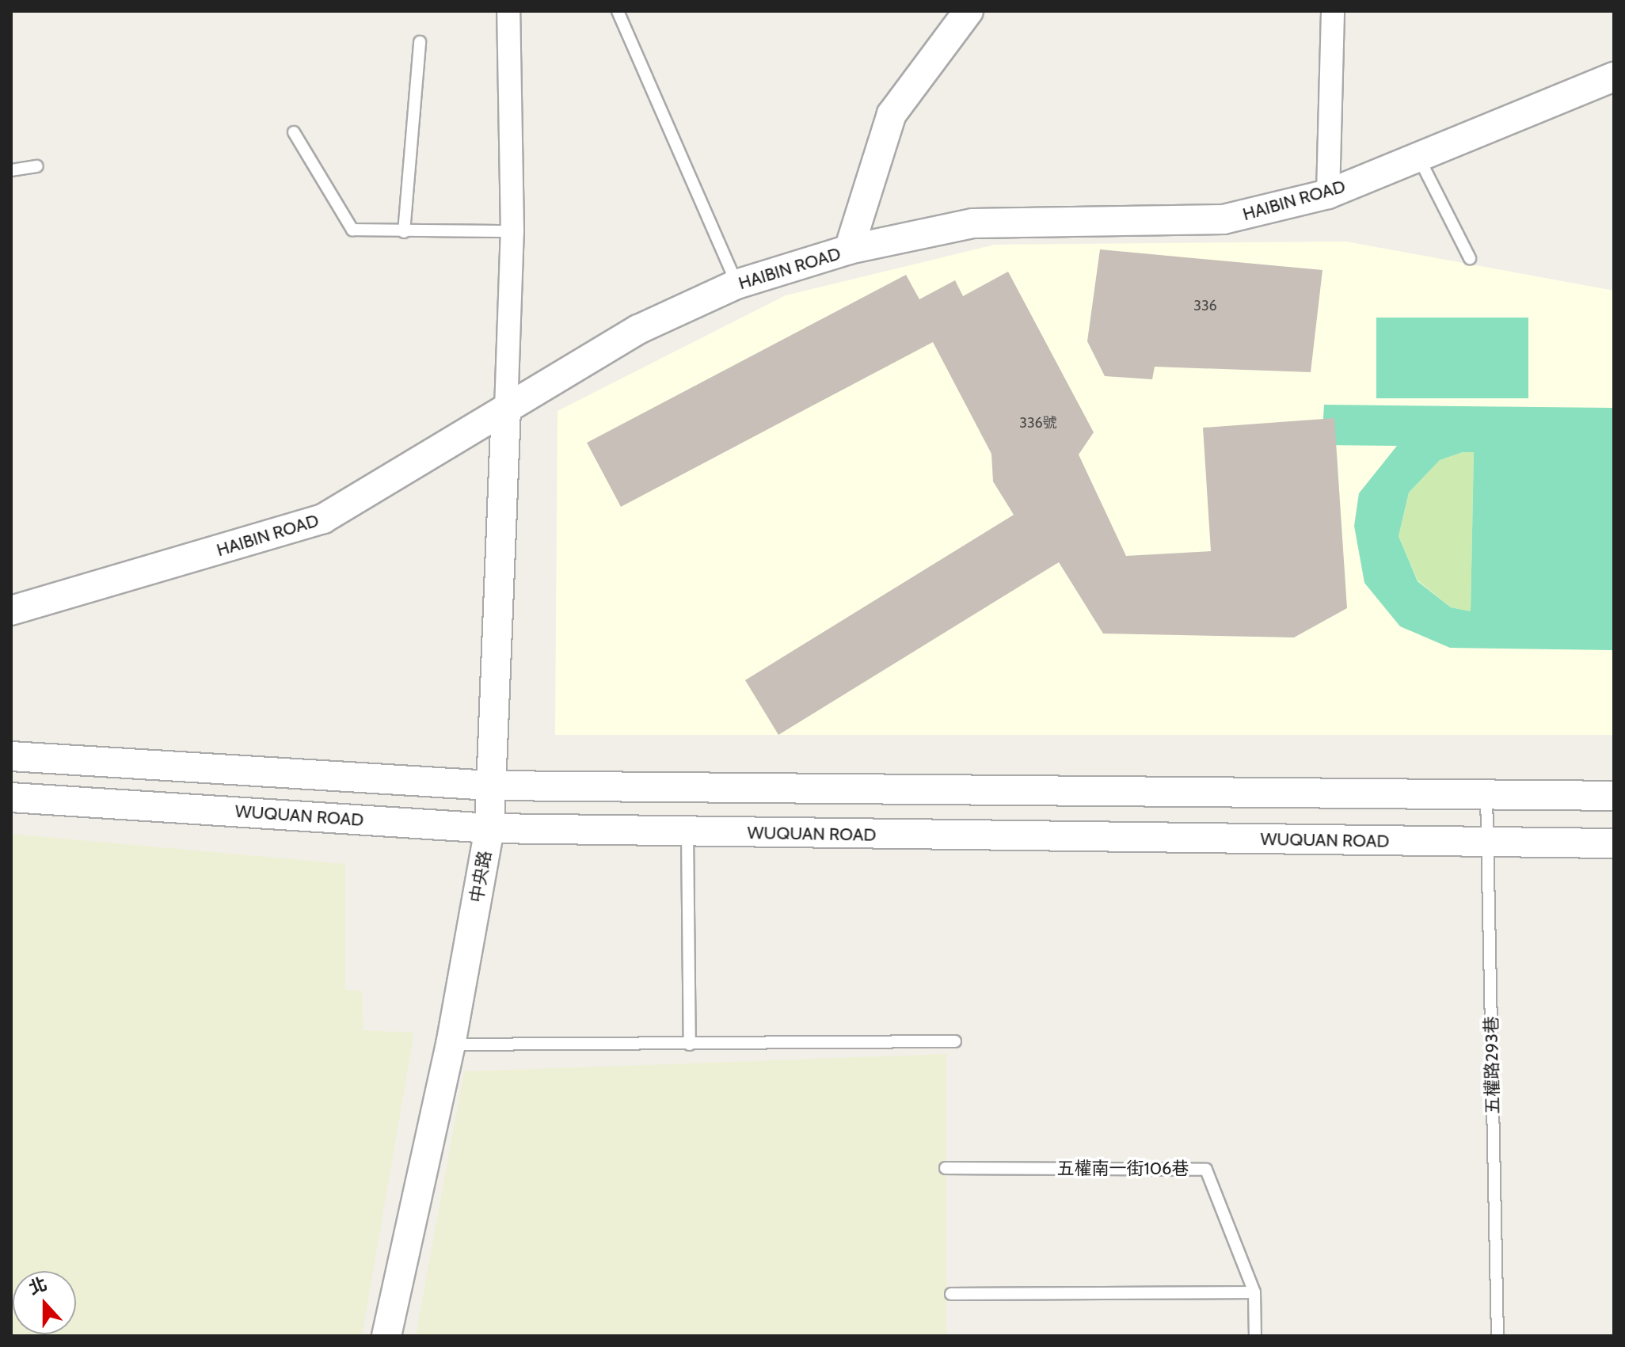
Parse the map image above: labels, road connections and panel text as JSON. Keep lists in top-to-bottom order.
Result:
{
  "streets": {
    "street": ["HAIBIN ROAD", "WUQUAN ROAD", "中央路"],
    "lane": ["五權路293巷", "五權南一街106巷"]
  },
  "crossings": [
    ["HAIBIN ROAD", "中央路"],
    ["WUQUAN ROAD", "中央路"],
    ["WUQUAN ROAD", "五權路293巷"]
  ],
  "house_numbers": ["336", "336號"],
  "north": "top"
}
